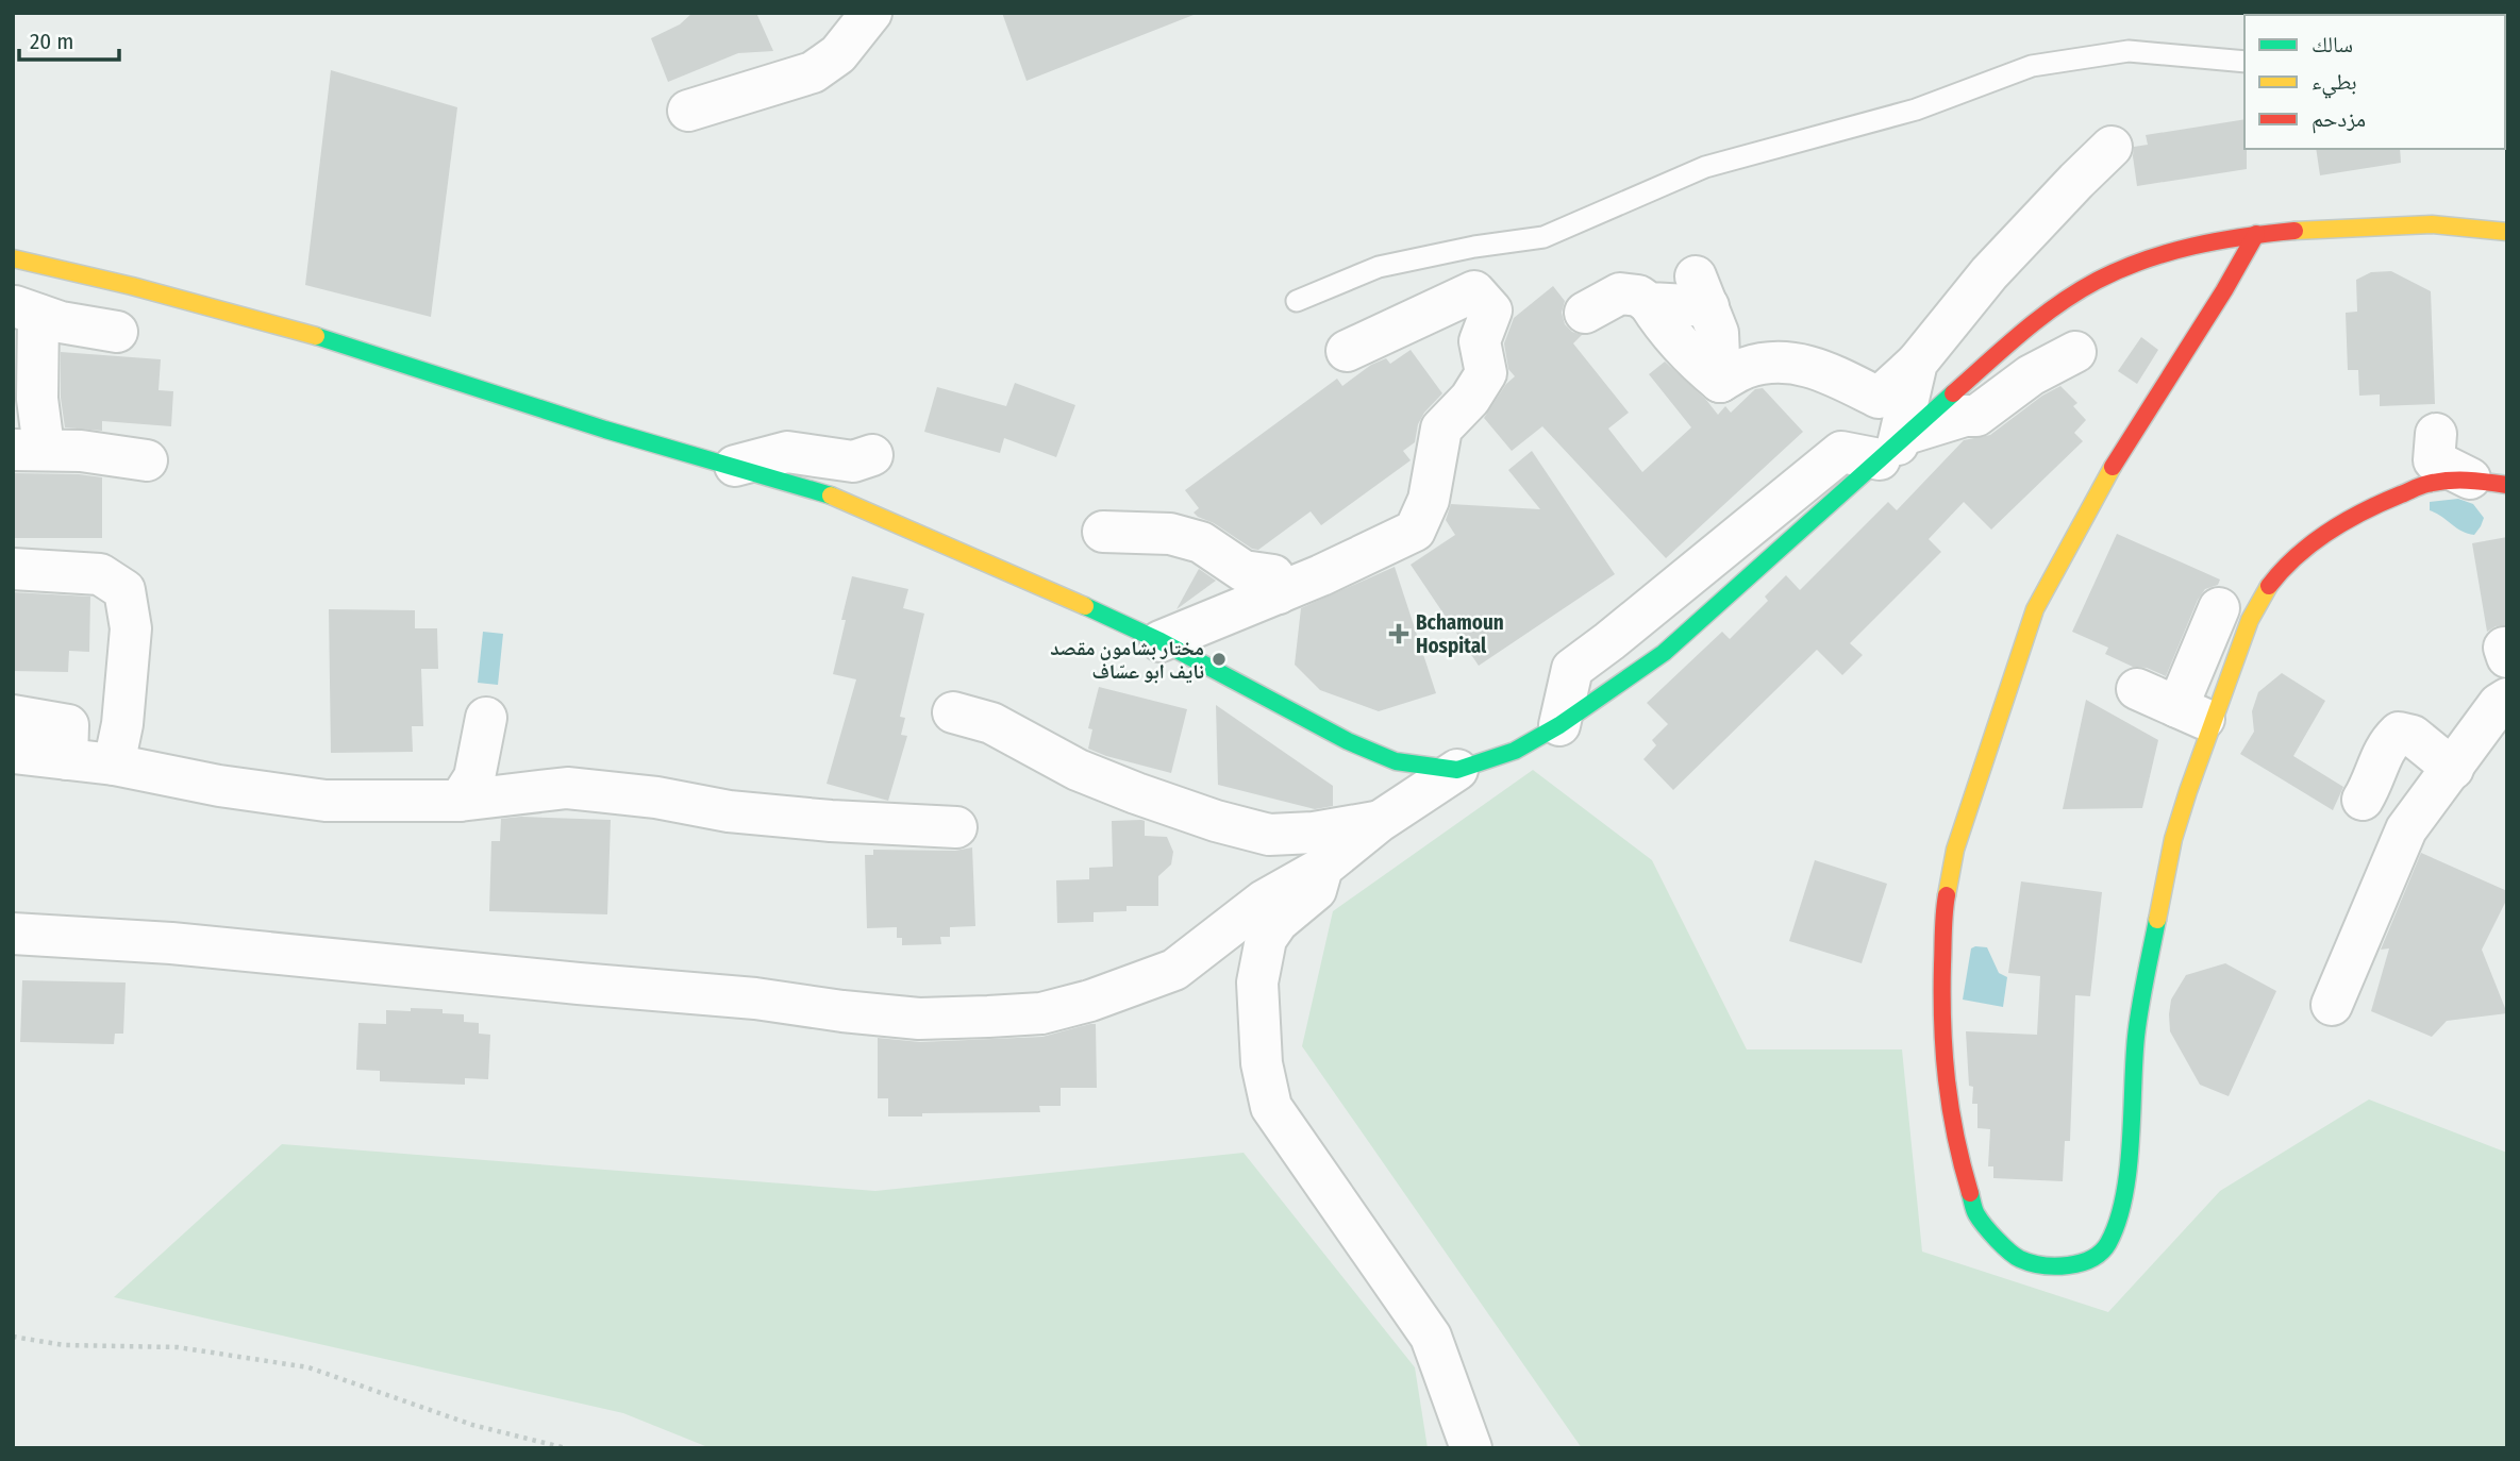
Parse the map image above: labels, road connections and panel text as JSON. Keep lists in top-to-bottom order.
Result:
{
  "places": {
    "health": ["Bchamoun Hospital"],
    "other": ["مختار بشامون مقصد نايف ابو عسّاف"]
  },
  "legend": ["سالك", "بطيء", "مزدحم"],
  "scale_bar": "20 m"
}
